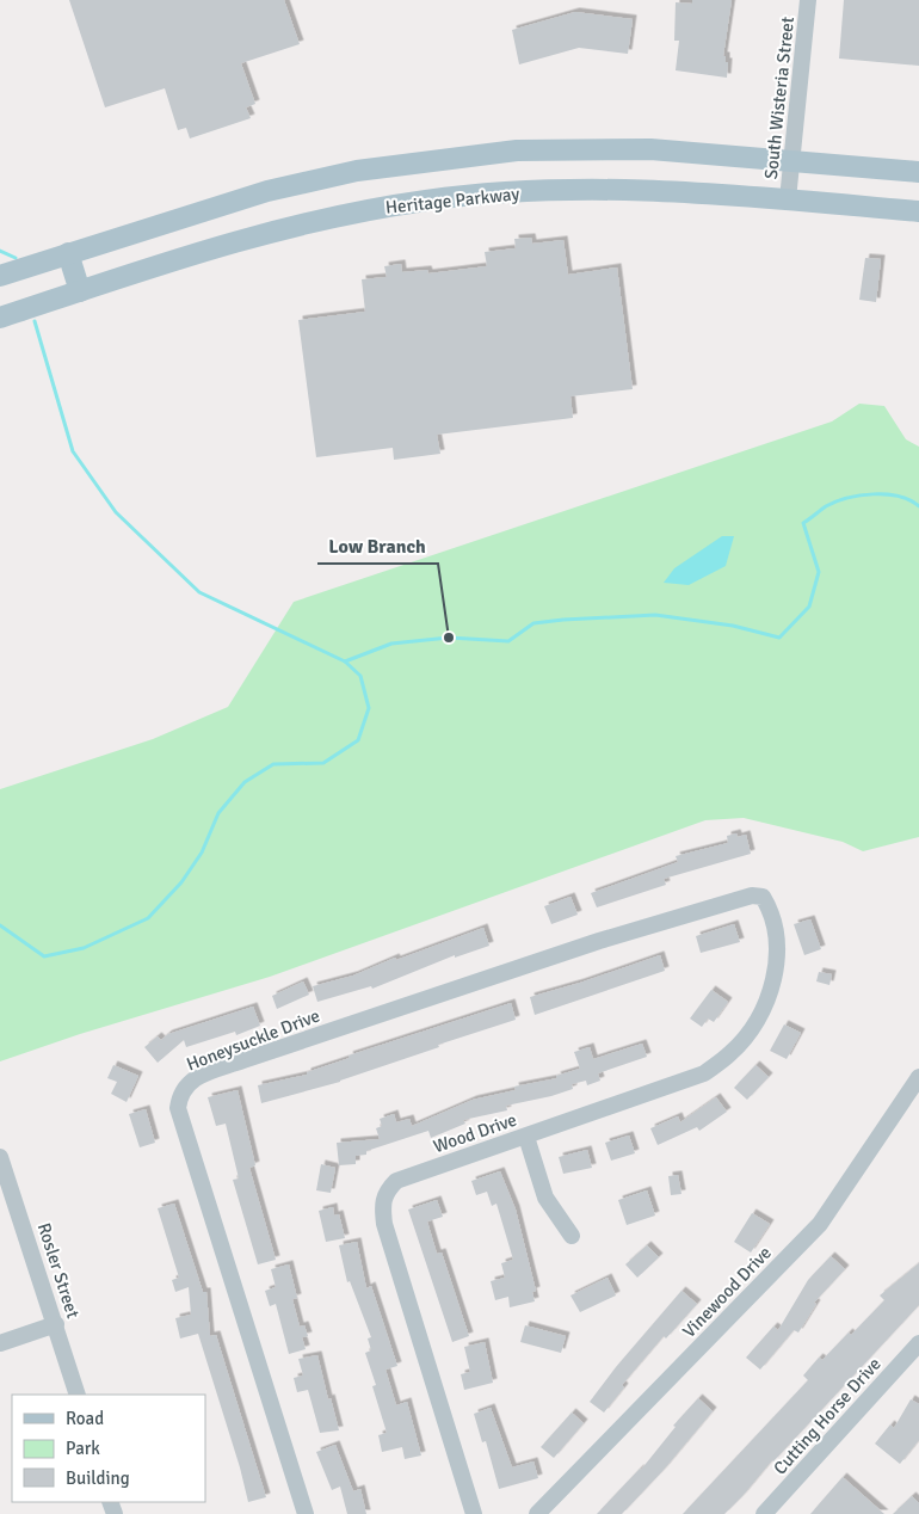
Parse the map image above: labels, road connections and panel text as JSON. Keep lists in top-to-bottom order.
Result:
{
  "streets": {
    "main road": ["Heritage Parkway"],
    "street": [
      "South Wisteria Street",
      "Honeysuckle Drive",
      "Wood Drive",
      "Rosler Street",
      "Vinewood Drive",
      "Cutting Horse Drive"
    ]
  },
  "crossings": [
    ["South Wisteria Street", "Heritage Parkway"],
    ["Honeysuckle Drive", "Wood Drive"]
  ],
  "places": ["Low Branch"],
  "legend": ["Road", "Park", "Building"]
}
